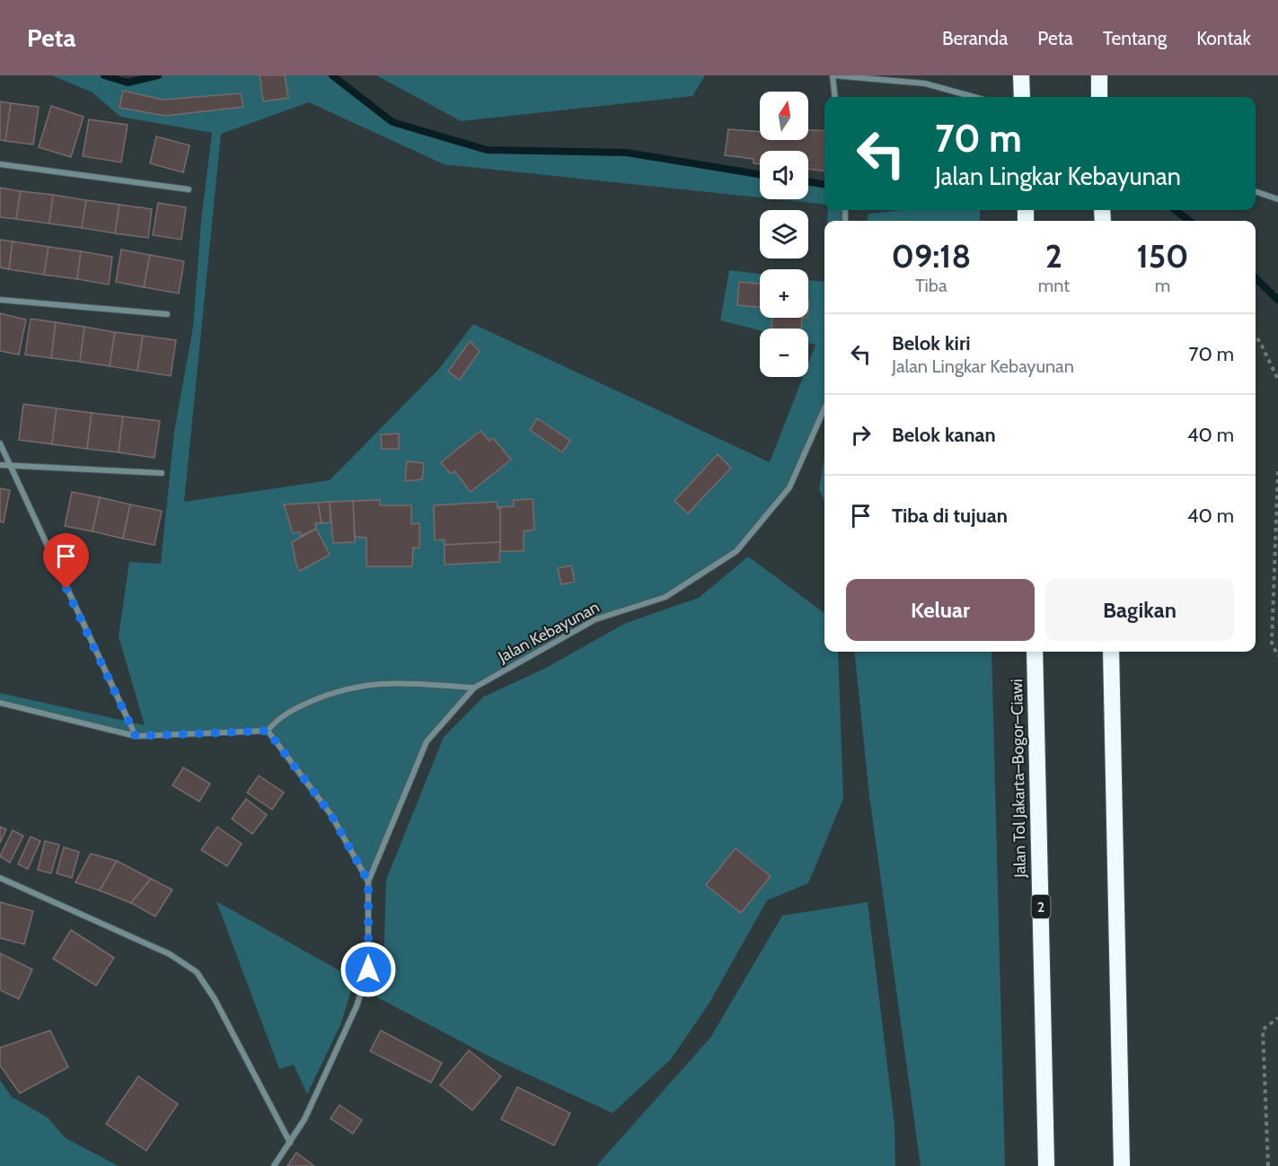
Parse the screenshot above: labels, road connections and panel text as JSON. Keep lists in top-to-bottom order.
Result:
{
  "streets": {
    "highway": ["Jalan Tol Jakarta–Bogor–Ciawi", "2"],
    "street": ["Jalan Kebayunan"]
  },
  "north": "top",
  "page": {
    "header": "Peta",
    "nav": [
      "Beranda",
      "Peta",
      "Tentang",
      "Kontak"
    ],
    "map_buttons": ["+", "−"],
    "turn": ["70 m", "Jalan Lingkar Kebayunan"],
    "eta": [
      "09:18",
      "Tiba",
      "2",
      "mnt",
      "150",
      "m"
    ],
    "list": [
      {
        "name": "Belok kiri",
        "note": "Jalan Lingkar Kebayunan",
        "value": "70 m"
      },
      {
        "name": "Belok kanan",
        "value": "40 m"
      },
      {
        "name": "Tiba di tujuan",
        "value": "40 m"
      }
    ],
    "buttons": ["Keluar", "Bagikan"]
  }
}
